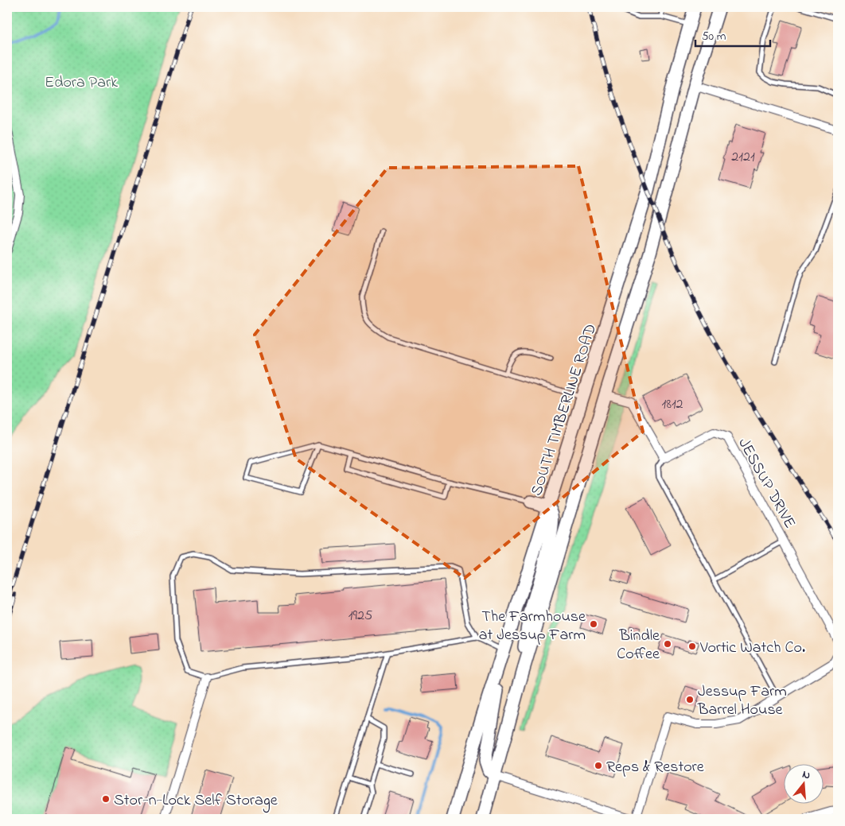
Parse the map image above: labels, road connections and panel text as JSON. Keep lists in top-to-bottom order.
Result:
{
  "streets": {
    "main road": ["SOUTH TIMBERLINE ROAD"],
    "street": ["JESSUP DRIVE"]
  },
  "parks": ["Edora Park"],
  "places": [
    "The Farmhouse at Jessup Farm",
    "Bindle Coffee",
    "Vortic Watch Co.",
    "Jessup Farm Barrel House",
    "Reps & Restore",
    "Stor-n-Lock Self Storage"
  ],
  "house_numbers": ["2121", "1812", "1925"],
  "scale_bar": "50 m",
  "north": "top"
}
